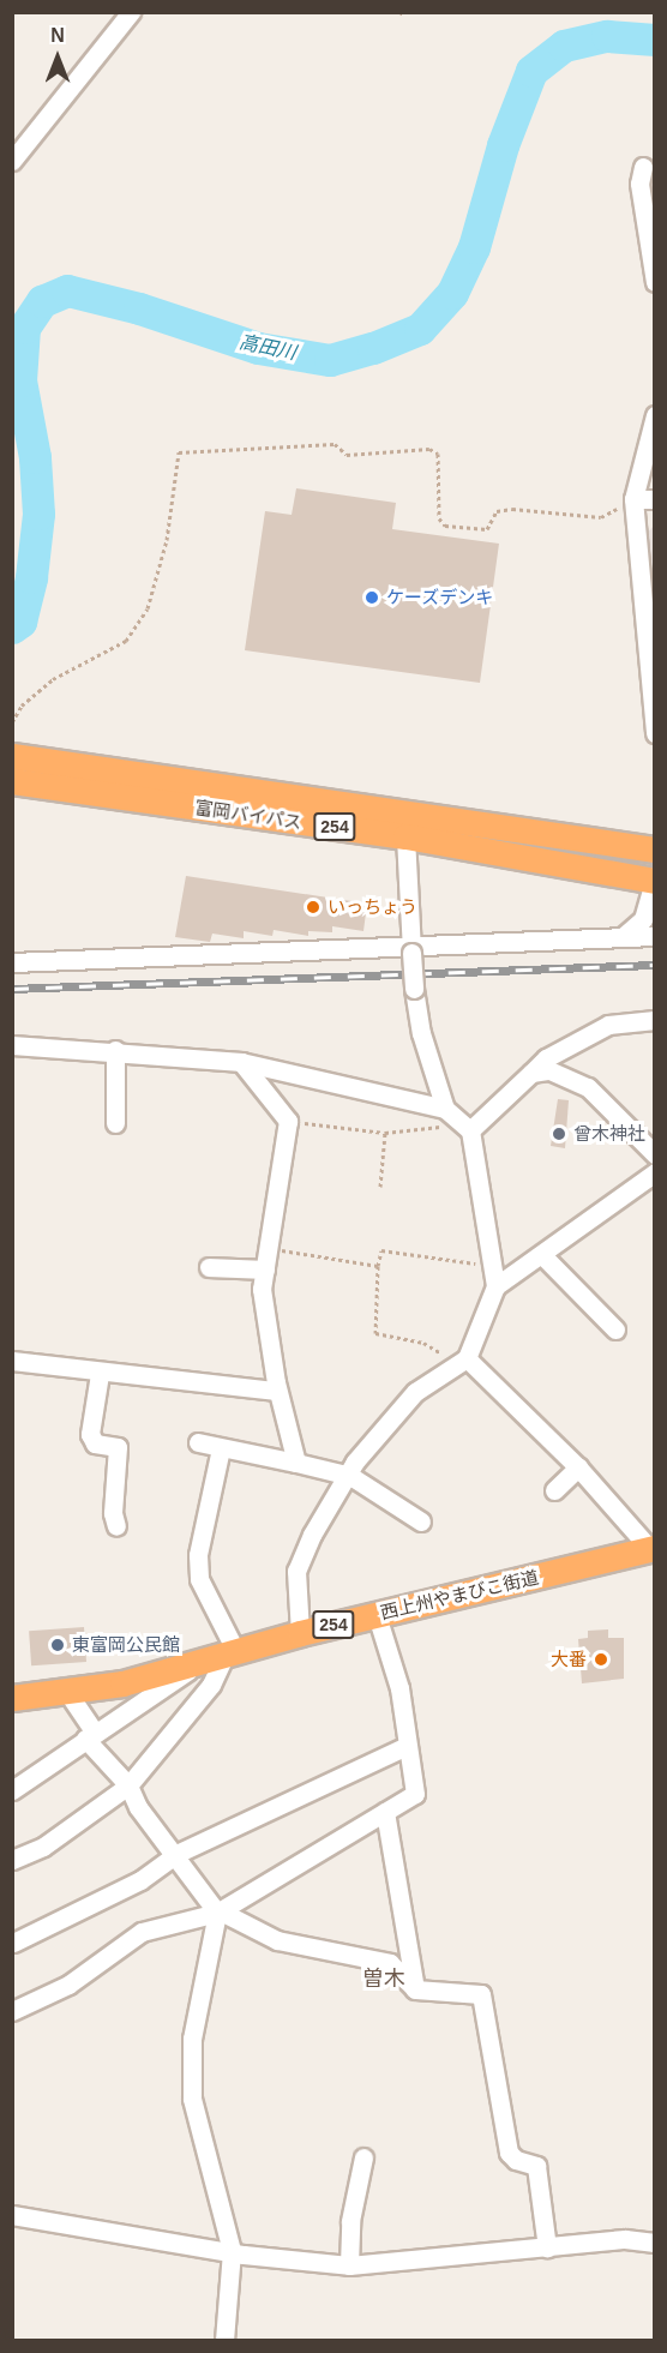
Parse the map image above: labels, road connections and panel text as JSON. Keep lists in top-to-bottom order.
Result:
{
  "streets": {
    "highway": ["富岡バイパス", "254", "西上州やまびこ街道"]
  },
  "districts": ["曽木"],
  "water": ["高田川"],
  "places": [
    "ケーズデンキ",
    "いっちょう",
    "曾木神社",
    "東富岡公民館",
    "大番"
  ],
  "north": "top"
}
